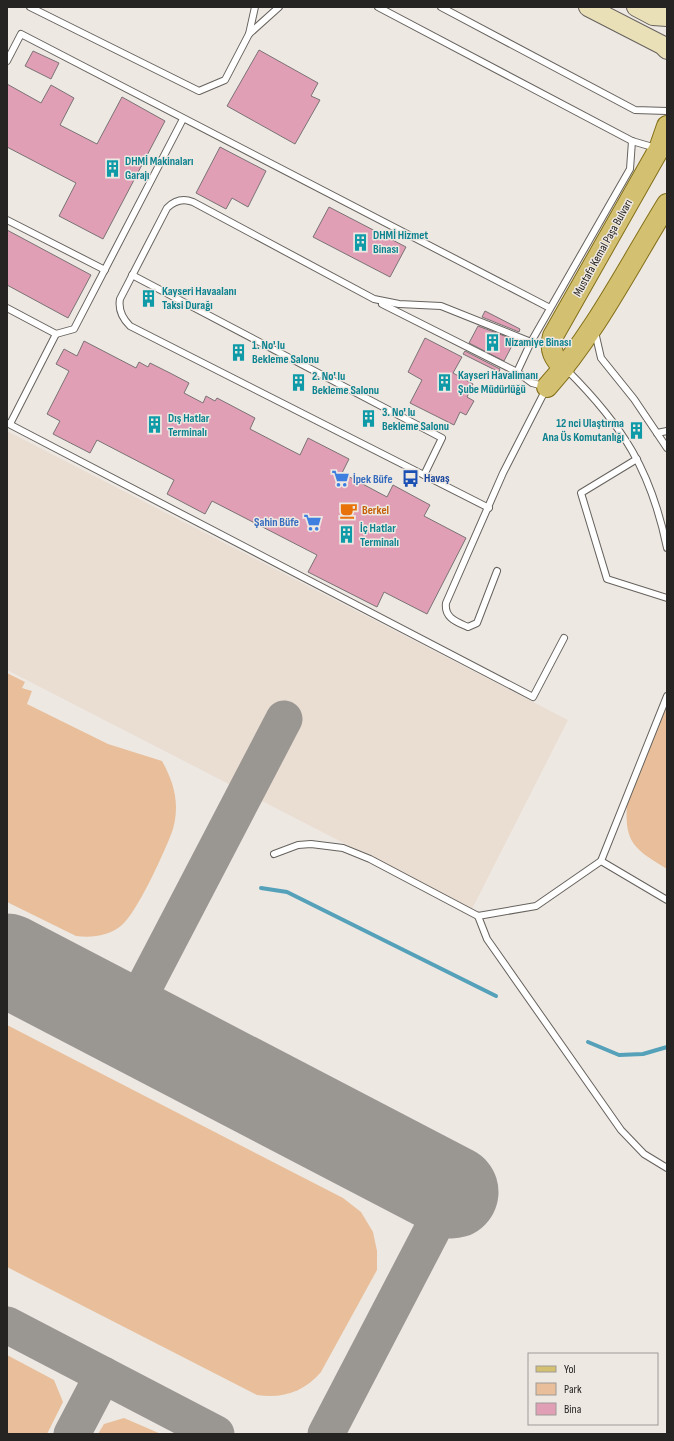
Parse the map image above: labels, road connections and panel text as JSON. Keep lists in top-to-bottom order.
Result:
{
  "streets": {
    "main road": ["Mustafa Kemal Paşa Bulvarı"]
  },
  "places": {
    "building": [
      "DHMİ Makinaları Garajı",
      "DHMİ Hizmet Binası",
      "Kayseri Havaalanı Taksi Durağı",
      "Nizamiye Binası",
      "1. No' lu Bekleme Salonu",
      "Kayseri Havalimanı Şube Müdürlüğü",
      "2. No' lu Bekleme Salonu",
      "3. No' lu Bekleme Salonu",
      "Dış Hatlar Terminalı",
      "12 nci Ulaştırma Ana Üs Komutanlığı",
      "İç Hatlar Terminalı"
    ],
    "bus stop": ["Havaş"],
    "supermarket": ["İpek Büfe", "Şahin Büfe"],
    "cafe": ["Berkel"]
  },
  "legend": ["Yol", "Park", "Bina"]
}
